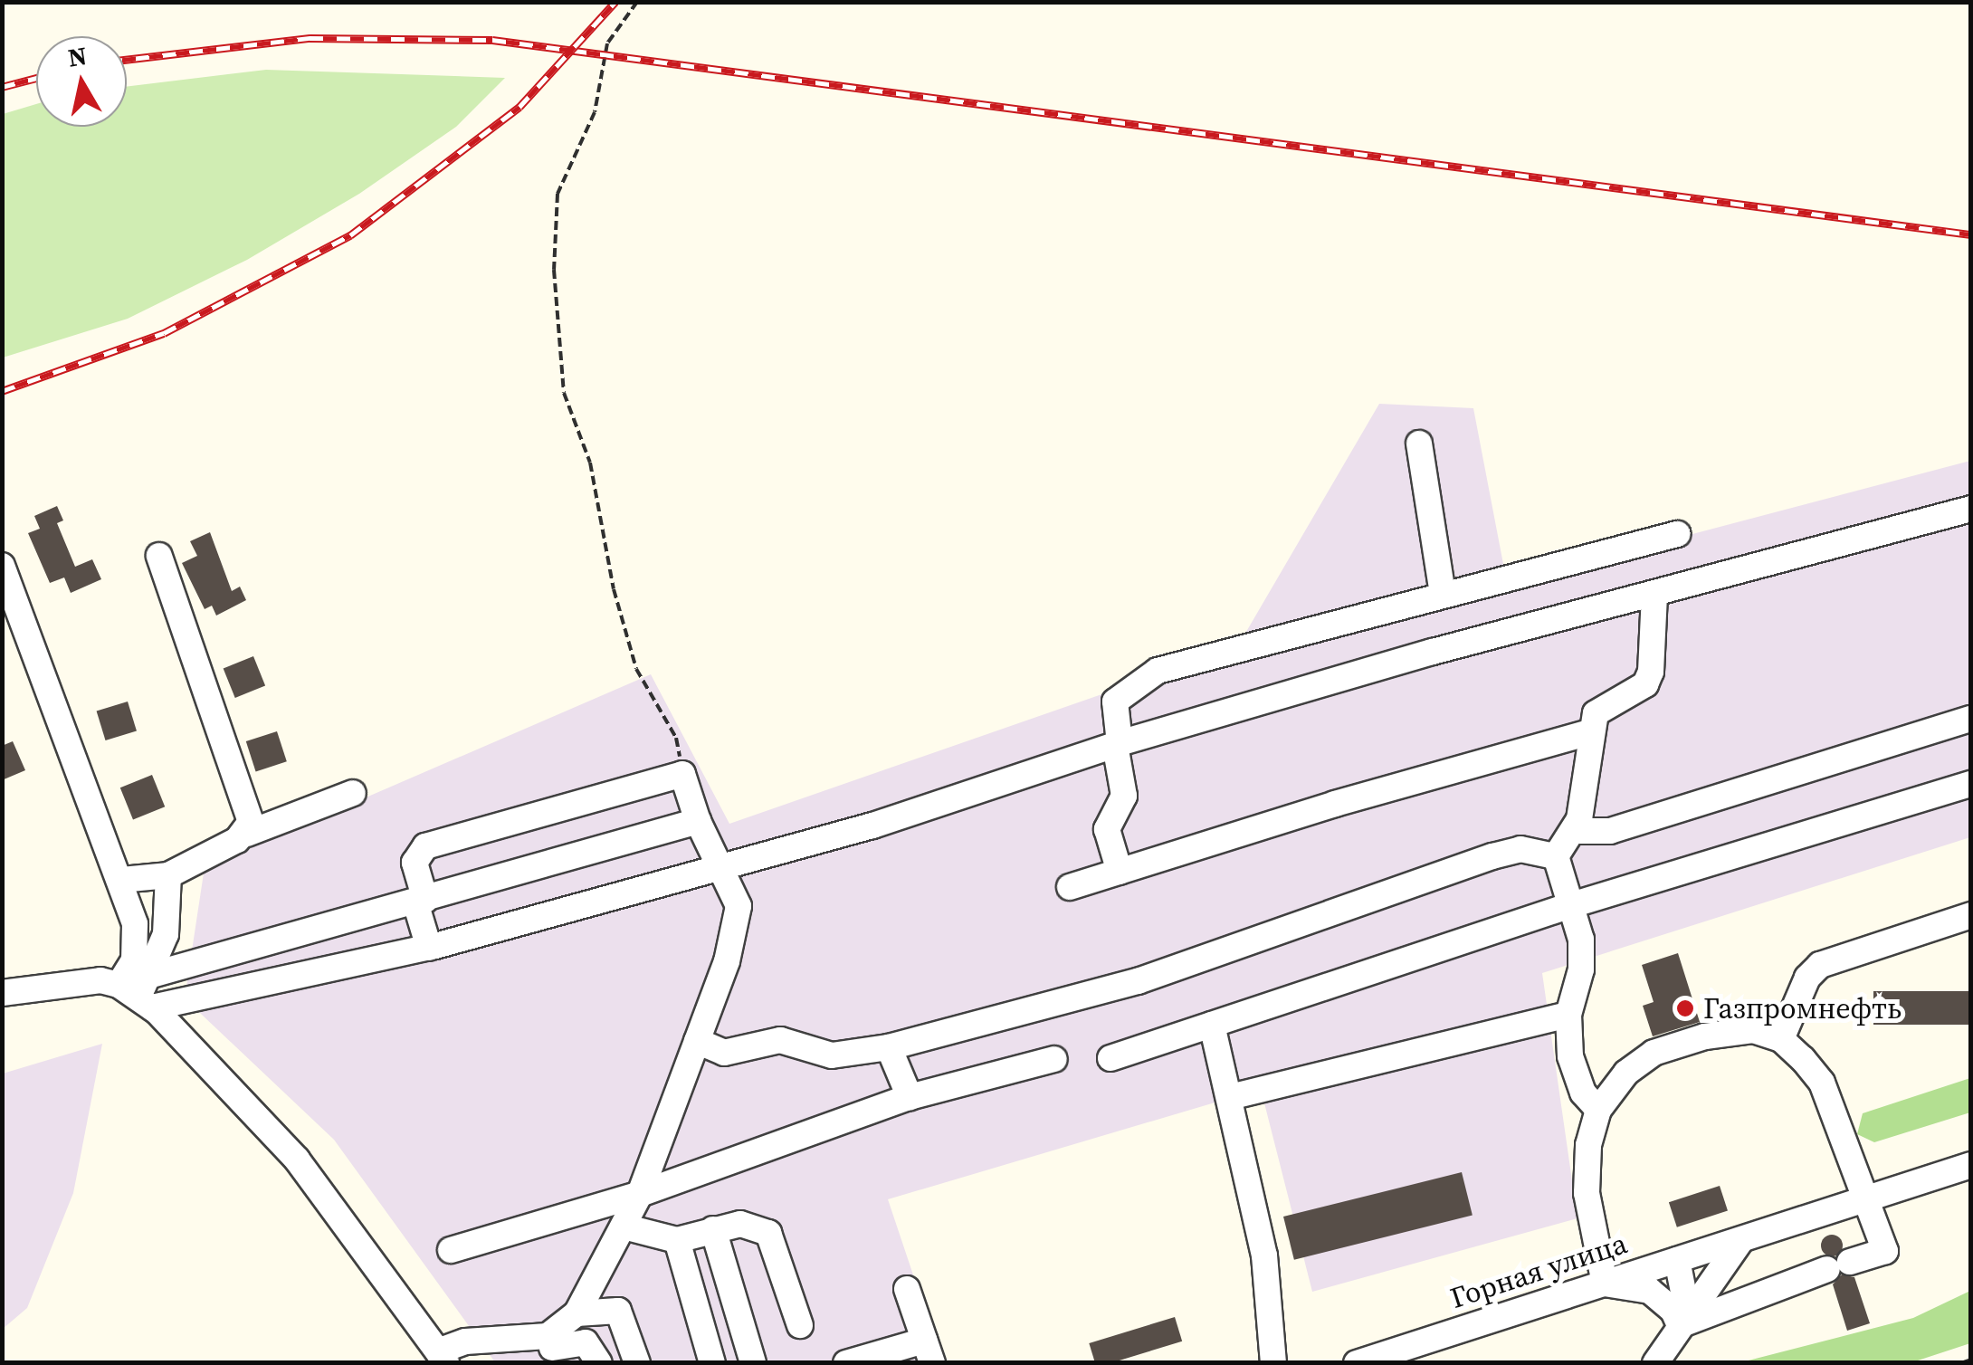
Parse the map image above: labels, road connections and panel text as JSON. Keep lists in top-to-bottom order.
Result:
{
  "streets": {
    "street": ["Горная улица"]
  },
  "places": ["Газпромнефть"],
  "north": "top"
}
